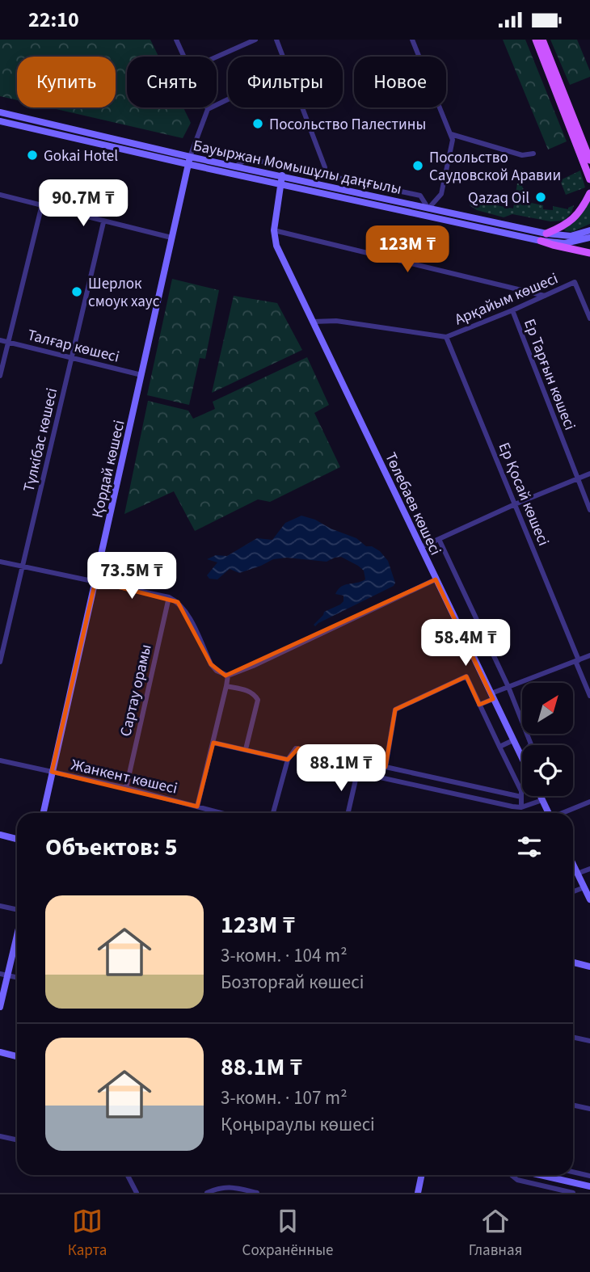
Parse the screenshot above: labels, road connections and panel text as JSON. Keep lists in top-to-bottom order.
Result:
{
  "streets": {
    "street": [
      "Бауыржан Момышұлы даңғылы",
      "Арқайым көшесі",
      "Талғар көшесі",
      "Ер Тарғын көшесі",
      "Түлкібас көшесі",
      "Қордай көшесі",
      "Ер Қосай көшесі",
      "Төлебаев көшесі",
      "Сартау орамы",
      "Жанкент көшесі"
    ]
  },
  "crossings": [
    ["Бауыржан Момышұлы даңғылы", "Қордай көшесі"],
    ["Арқайым көшесі", "Ер Тарғын көшесі"],
    ["Арқайым көшесі", "Ер Қосай көшесі"],
    ["Арқайым көшесі", "Төлебаев көшесі"],
    ["Талғар көшесі", "Түлкібас көшесі"],
    ["Талғар көшесі", "Қордай көшесі"],
    ["Қордай көшесі", "Жанкент көшесі"],
    ["Сартау орамы", "Жанкент көшесі"]
  ],
  "places": [
    "Посольство Палестины",
    "Gokai Hotel",
    "Посольство Саудовской Аравии",
    "Qazaq Oil",
    "Шерлок смоук хаус"
  ],
  "north": "top right",
  "page": {
    "status": "22:10",
    "chip": [
      "Купить",
      "Снять",
      "Фильтры",
      "Новое"
    ],
    "price": [
      "90.7M ₸",
      "123M ₸",
      "73.5M ₸",
      "58.4M ₸",
      "88.1M ₸"
    ],
    "heading": "Объектов: 5",
    "list": [
      {
        "name": "123M ₸",
        "note": "3-комн. · 104 m² · Бозторғай көшесі"
      },
      {
        "name": "88.1M ₸",
        "note": "3-комн. · 107 m² · Қоңыраулы көшесі"
      }
    ],
    "tabs": ["Карта", "Сохранённые", "Главная"]
  }
}
